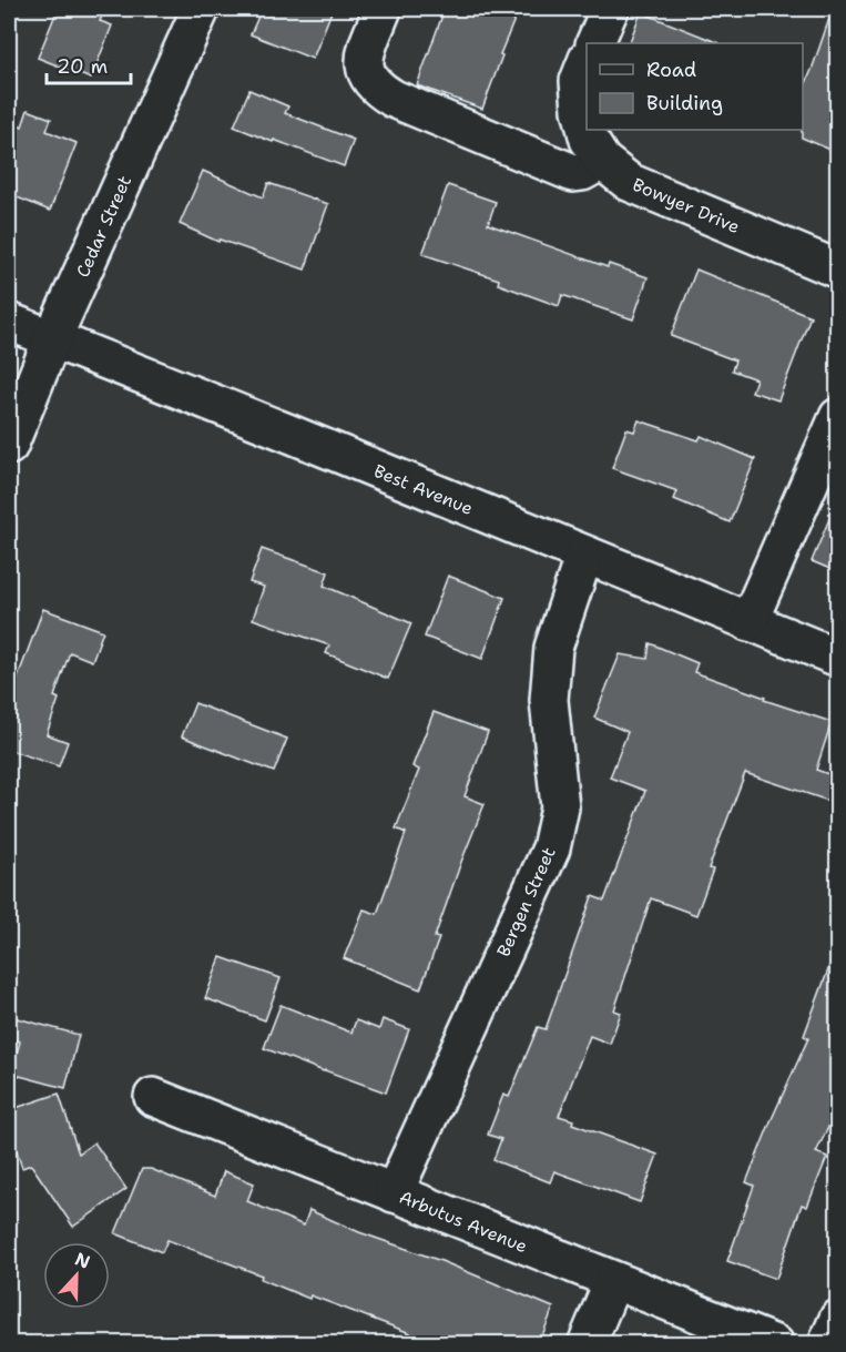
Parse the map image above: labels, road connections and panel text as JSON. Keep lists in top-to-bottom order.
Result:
{
  "streets": {
    "street": [
      "Bowyer Drive",
      "Cedar Street",
      "Best Avenue",
      "Bergen Street",
      "Arbutus Avenue"
    ]
  },
  "crossings": [
    ["Cedar Street", "Best Avenue"],
    ["Best Avenue", "Bergen Street"],
    ["Bergen Street", "Arbutus Avenue"]
  ],
  "legend": ["Road", "Building"],
  "scale_bar": "20 m",
  "north": "top"
}
